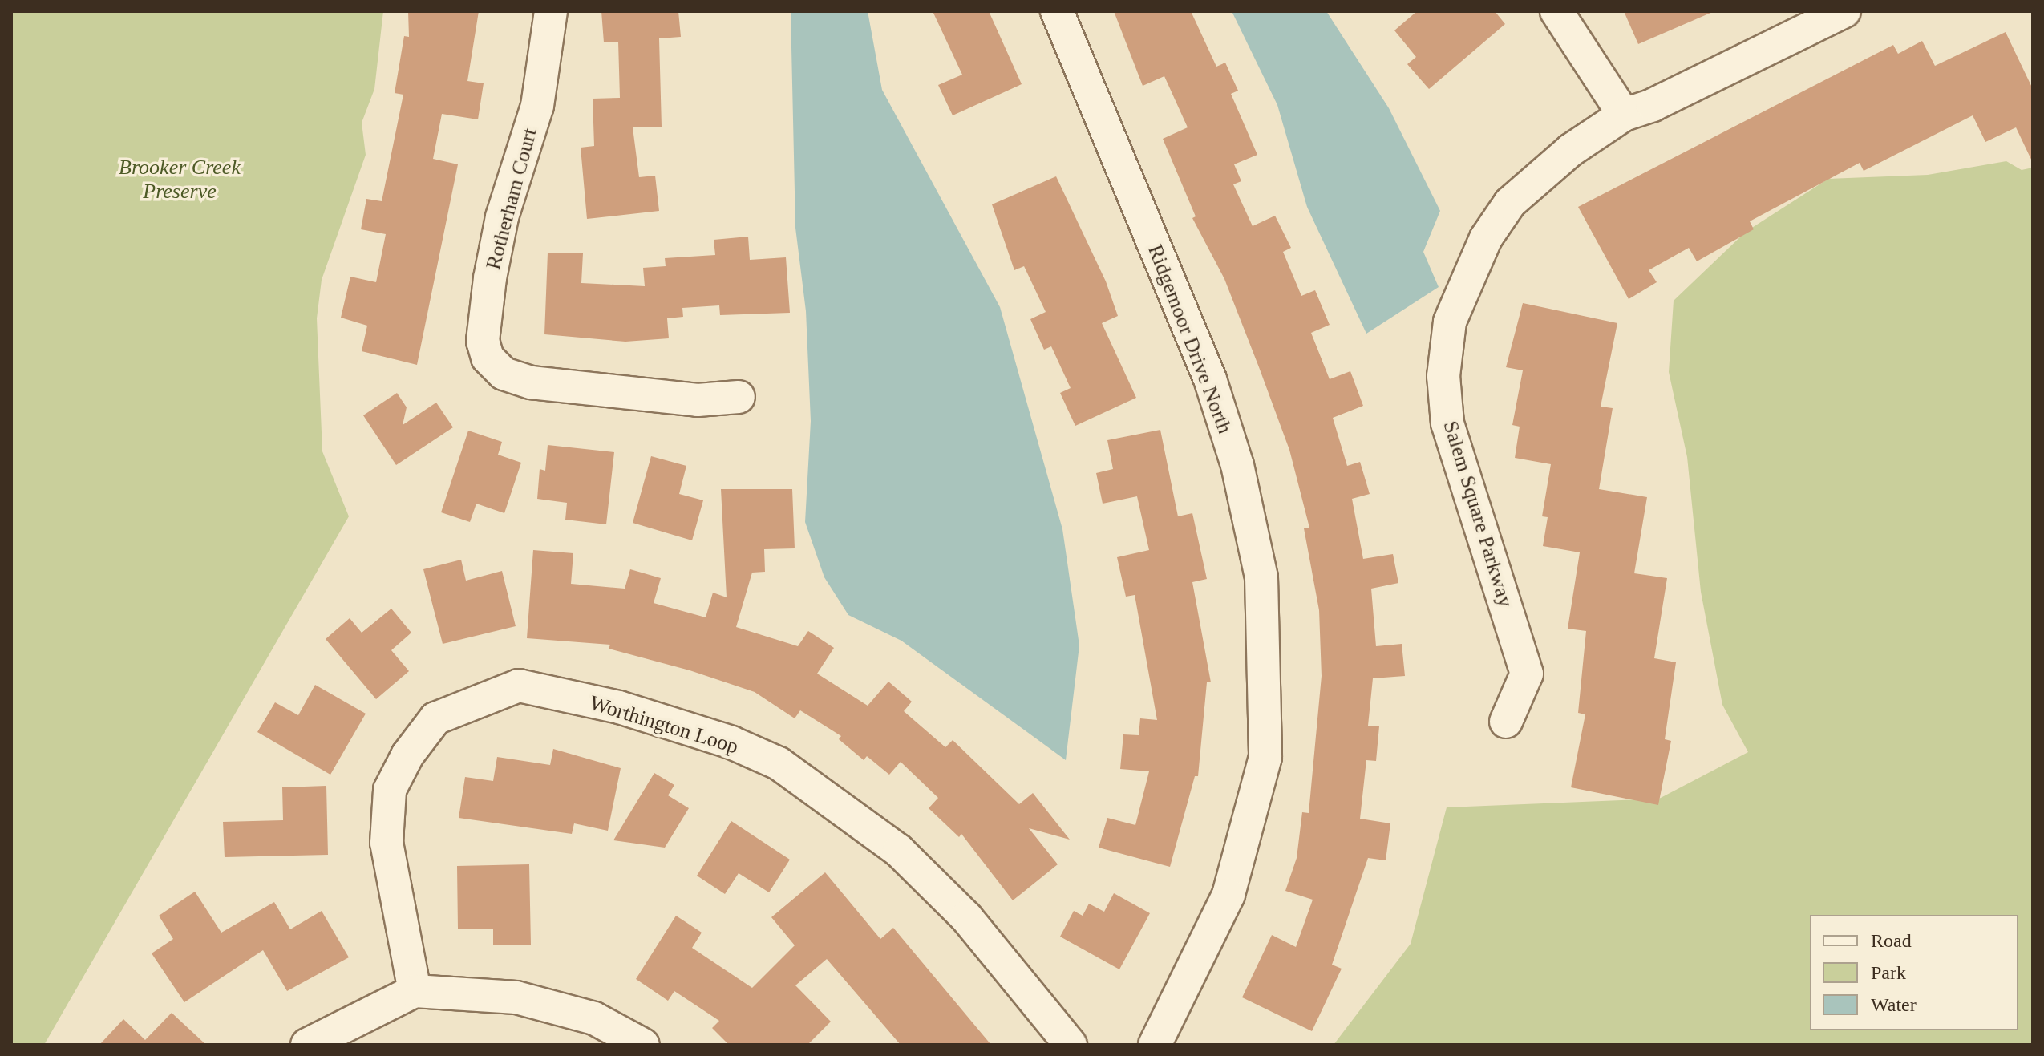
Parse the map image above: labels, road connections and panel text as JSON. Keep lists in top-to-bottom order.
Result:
{
  "streets": {
    "street": [
      "Rotherham Court",
      "Ridgemoor Drive North",
      "Salem Square Parkway",
      "Worthington Loop"
    ]
  },
  "parks": ["Brooker Creek Preserve"],
  "legend": ["Road", "Park", "Water"]
}
